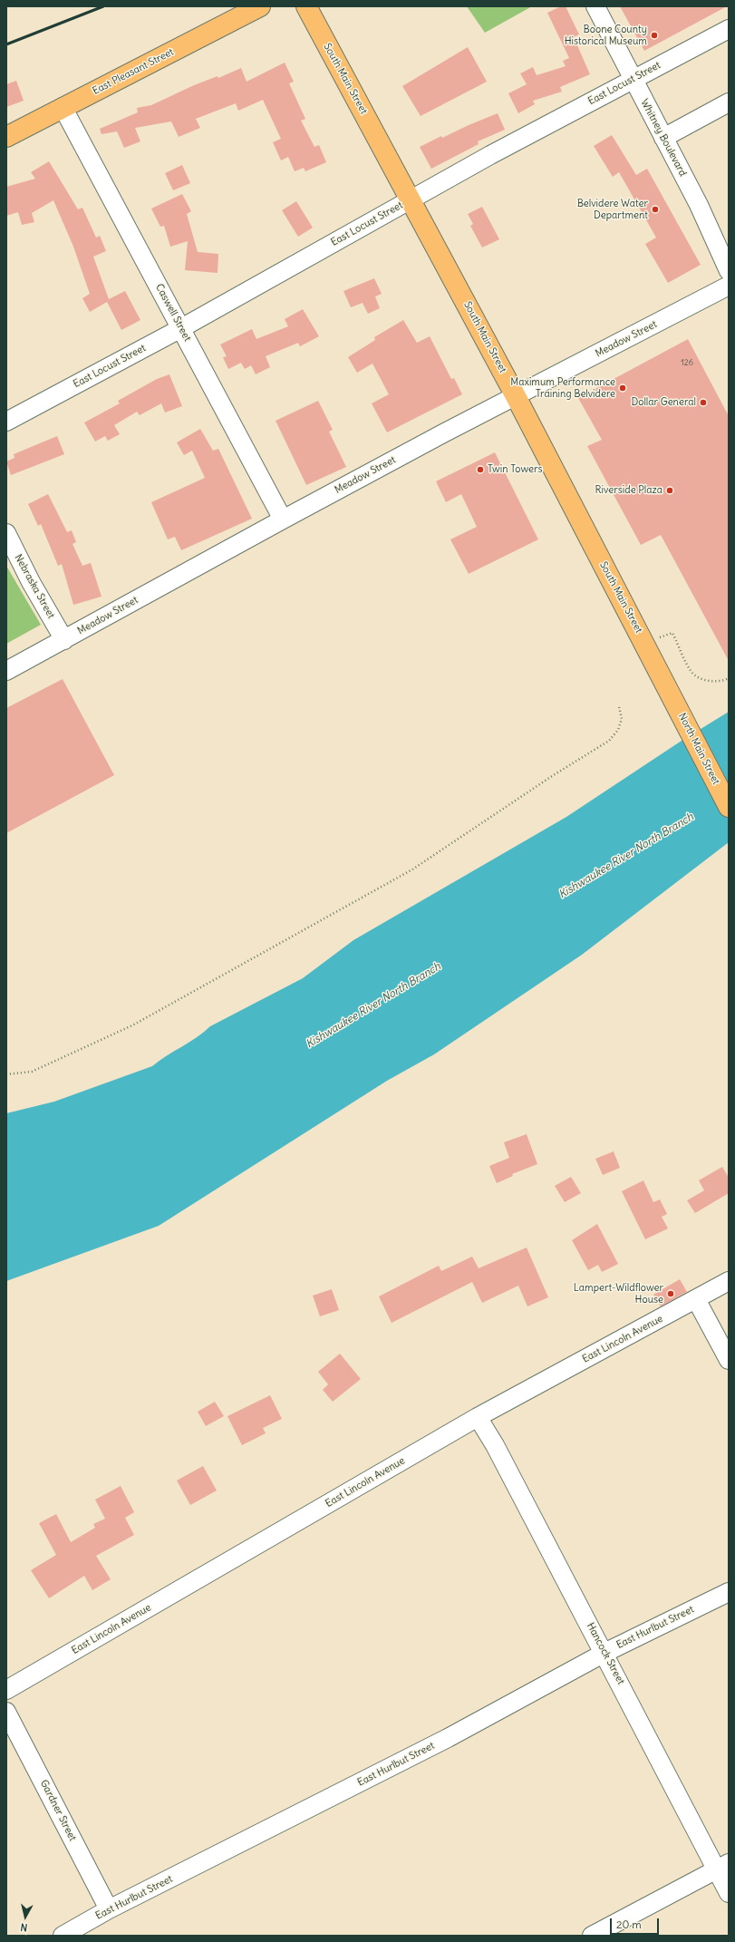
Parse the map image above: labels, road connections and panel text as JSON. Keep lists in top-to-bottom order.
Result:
{
  "streets": {
    "main road": ["East Pleasant Street", "South Main Street", "North Main Street"],
    "street": [
      "East Locust Street",
      "Whitney Boulevard",
      "Caswell Street",
      "Meadow Street",
      "Nebraska Street",
      "East Lincoln Avenue",
      "East Hurlbut Street",
      "Hancock Street",
      "Gardner Street"
    ]
  },
  "crossings": [
    ["East Pleasant Street", "Caswell Street"],
    ["South Main Street", "East Locust Street"],
    ["South Main Street", "Meadow Street"],
    ["South Main Street", "North Main Street"],
    ["East Locust Street", "Whitney Boulevard"],
    ["East Locust Street", "Caswell Street"],
    ["Caswell Street", "Meadow Street"],
    ["Meadow Street", "Nebraska Street"],
    ["East Lincoln Avenue", "Hancock Street"],
    ["East Hurlbut Street", "Hancock Street"],
    ["East Hurlbut Street", "Gardner Street"]
  ],
  "water": ["Kishwaukee River North Branch"],
  "places": [
    "Boone County Historical Museum",
    "Belvidere Water Department",
    "Maximum Performance Training Belvidere",
    "Dollar General",
    "Twin Towers",
    "Riverside Plaza",
    "Lampert-Wildflower House"
  ],
  "house_numbers": ["126"],
  "scale_bar": "20 m",
  "north": "bottom"
}
